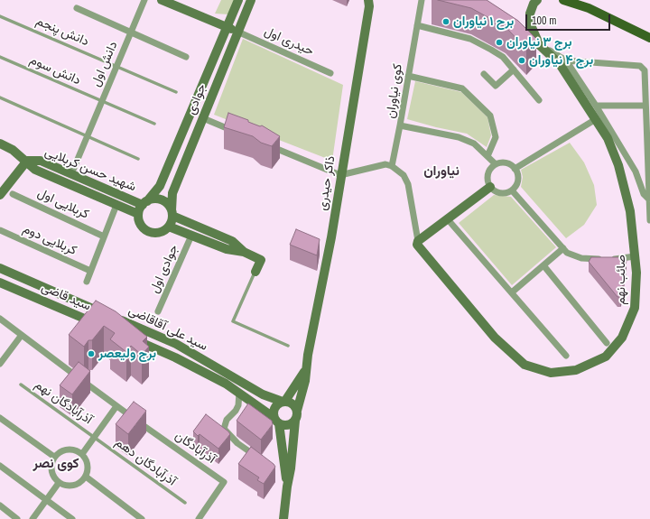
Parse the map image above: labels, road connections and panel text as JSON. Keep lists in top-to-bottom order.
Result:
{
  "streets": {
    "street": [
      "حیدری اول",
      "دانش اول",
      "کوی نیاوران",
      "جوادی",
      "شهید حسن کربلایی",
      "ذاکر حیدری",
      "کربلایی اول",
      "کربلایی دوم",
      "جوادی اول",
      "صائب نهم",
      "سید قاضی",
      "سید علی آقاقاضی",
      "آذرآبادگان"
    ],
    "lane": [
      "دانش پنجم",
      "دانش سوم",
      "آذرآبادگان نهم",
      "آذرآبادگان دهم"
    ]
  },
  "crossings": [
    ["دانش پنجم", "دانش اول"],
    ["حیدری اول", "جوادی"],
    ["دانش اول", "دانش سوم"],
    ["دانش اول", "شهید حسن کربلایی"],
    ["جوادی", "شهید حسن کربلایی"],
    ["ذاکر حیدری", "سید علی آقاقاضی"],
    ["آذرآبادگان نهم", "آذرآبادگان دهم"]
  ],
  "districts": ["نیاوران", "کوی نصر"],
  "places": [
    "برح ۱ نیاوران",
    "برج ۳ نیاوران",
    "برج ۴ نیاوران",
    "برج ولیعصر"
  ],
  "scale_bar": "100 m"
}
